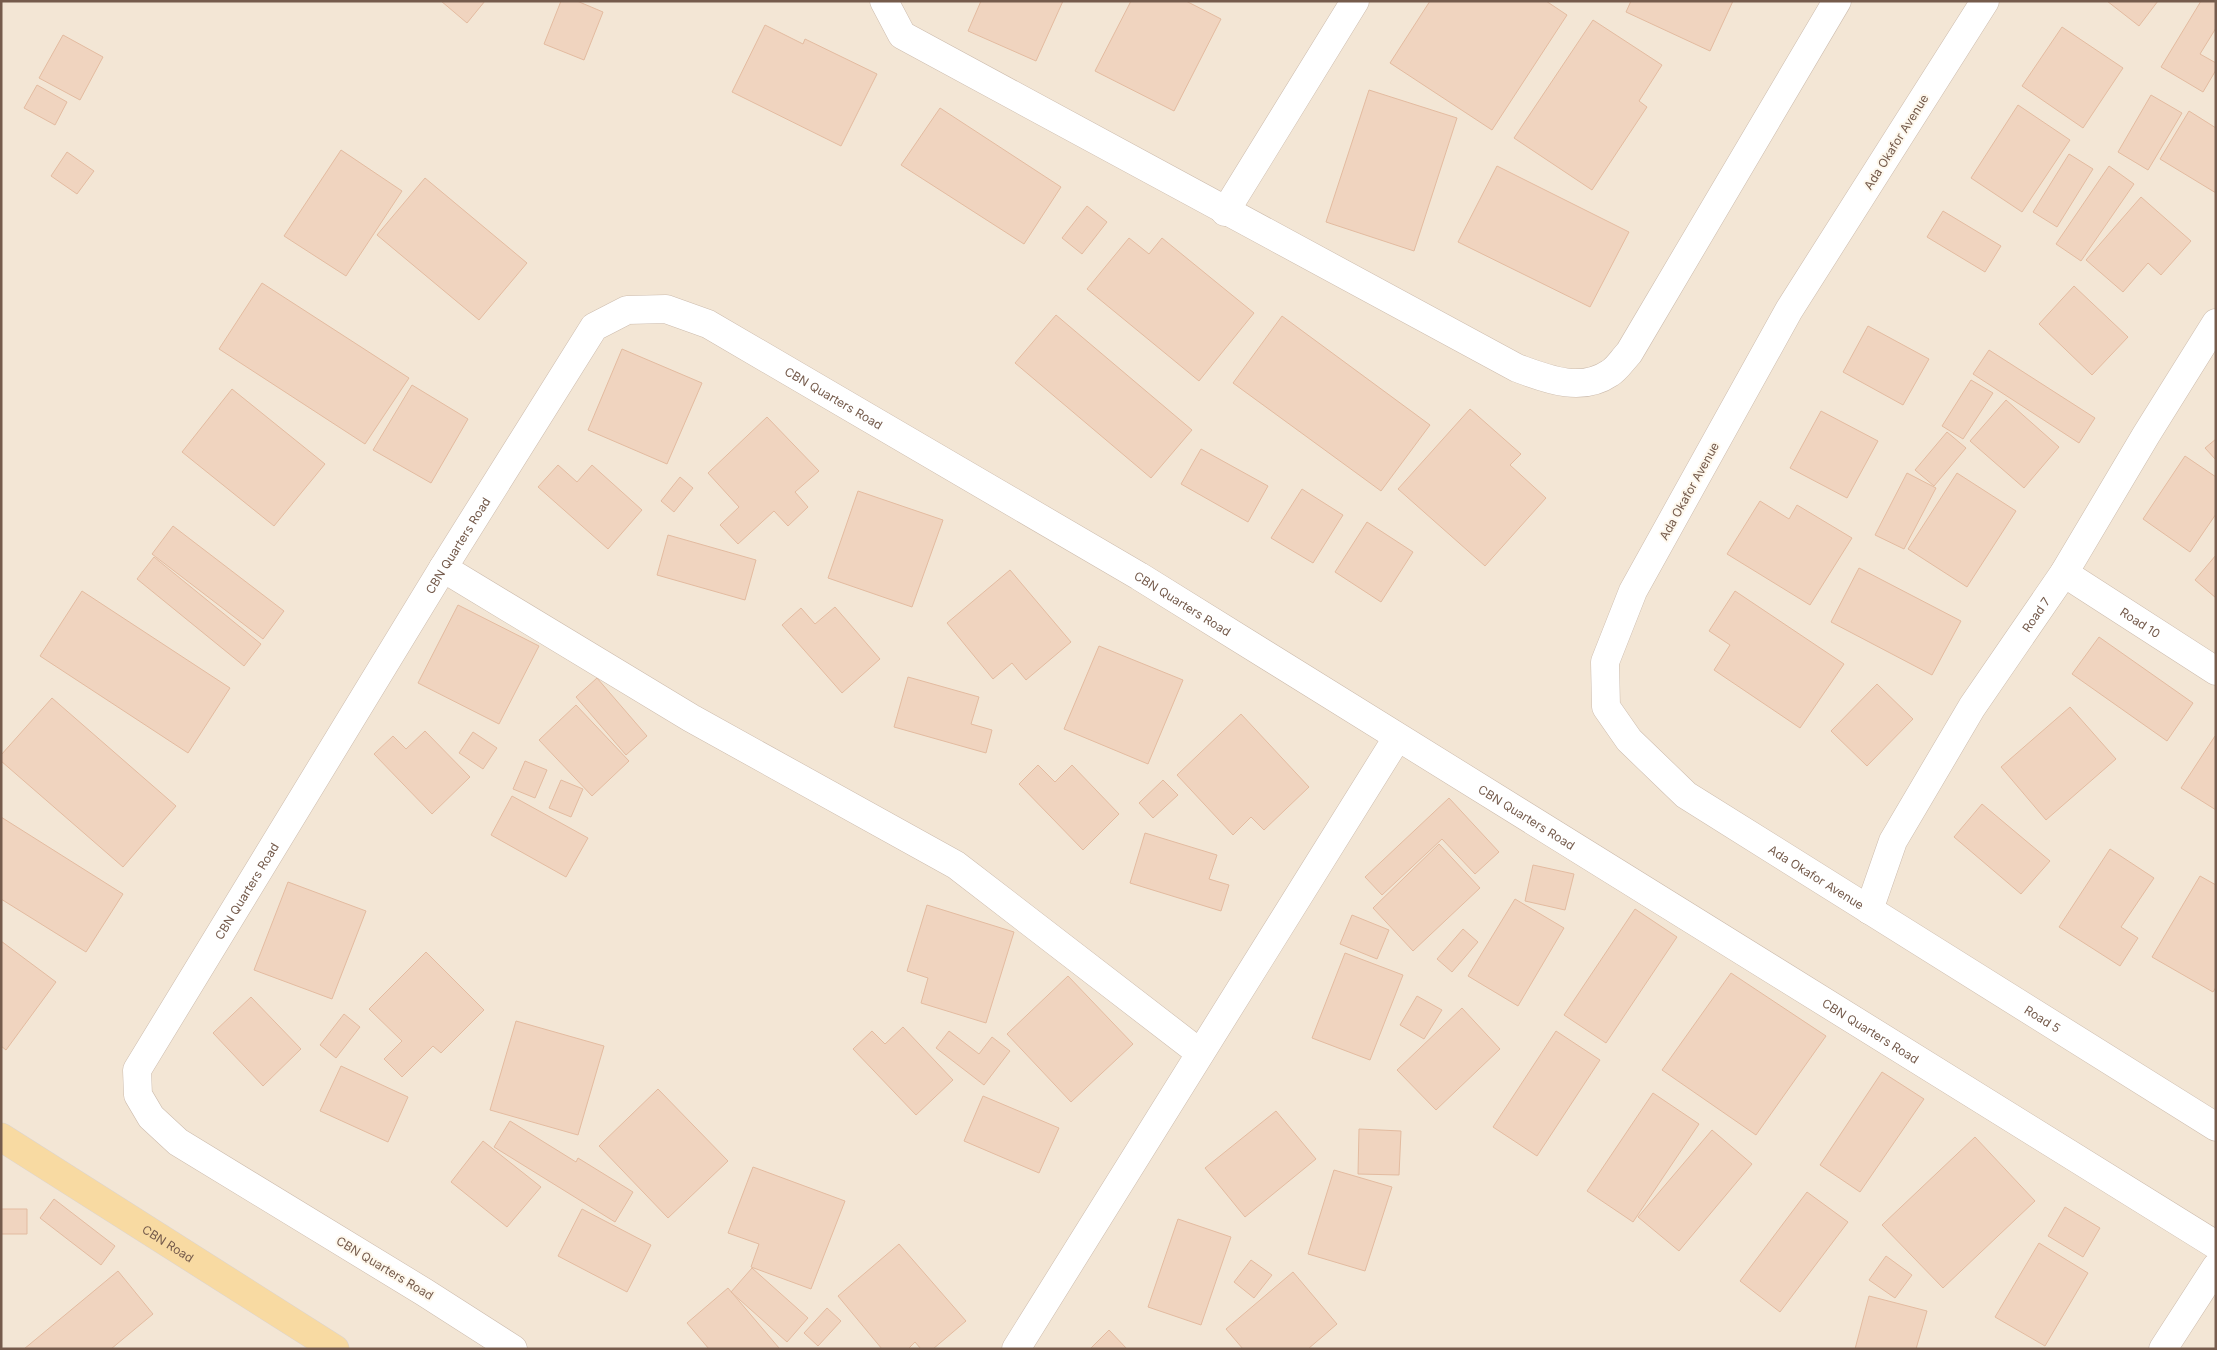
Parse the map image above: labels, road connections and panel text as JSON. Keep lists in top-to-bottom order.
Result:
{
  "streets": {
    "main road": ["CBN Road"],
    "street": [
      "Ada Okafor Avenue",
      "CBN Quarters Road",
      "Road 7",
      "Road 10",
      "Road 5"
    ]
  },
  "crossings": [
    ["Ada Okafor Avenue", "Road 7"],
    ["Ada Okafor Avenue", "Road 5"],
    ["Road 7", "Road 10"],
    ["Road 7", "Road 5"]
  ]
}
